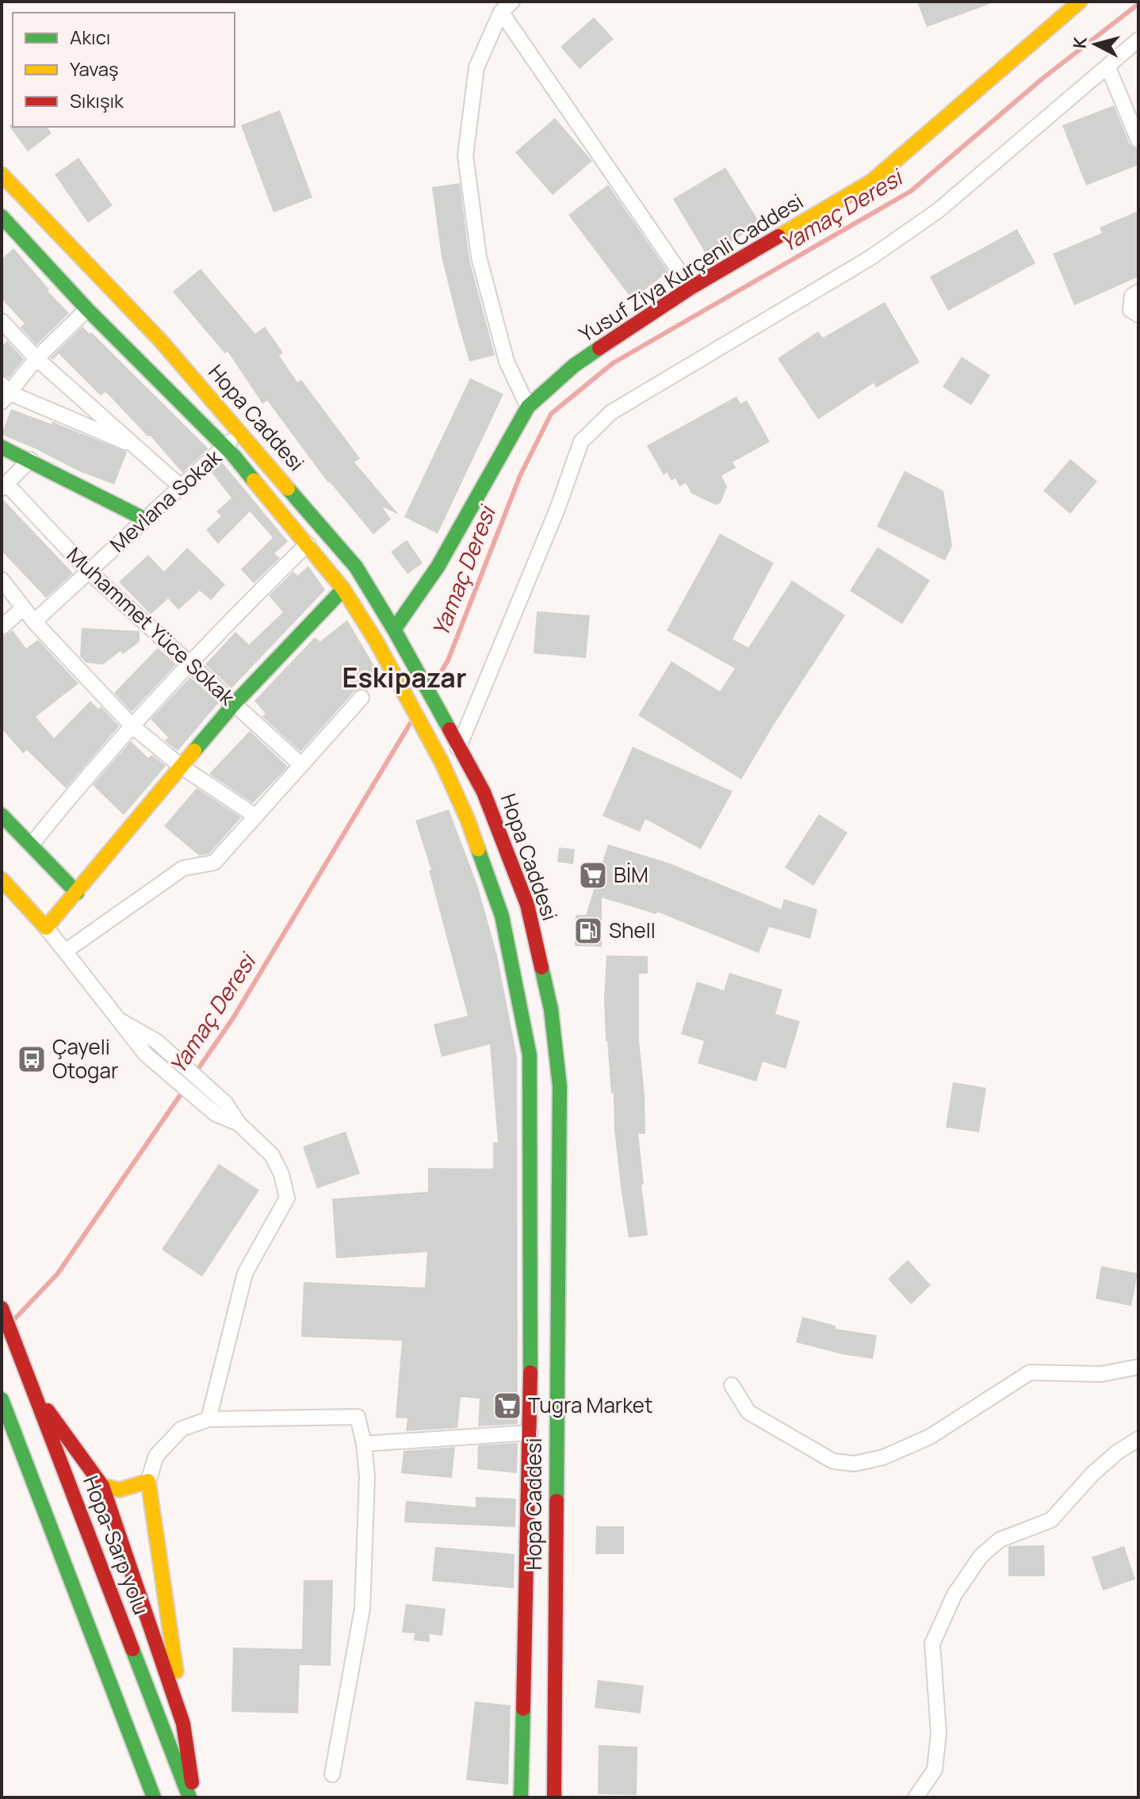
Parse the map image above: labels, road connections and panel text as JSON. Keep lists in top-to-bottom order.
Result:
{
  "streets": {
    "main road": ["Yusuf Ziya Kurçenli Caddesi", "Hopa Caddesi", "Hopa-Sarp yolu"],
    "street": ["Mevlana Sokak", "Muhammet Yüce Sokak"]
  },
  "crossings": [
    ["Yusuf Ziya Kurçenli Caddesi", "Hopa Caddesi"],
    ["Hopa Caddesi", "Mevlana Sokak"],
    ["Mevlana Sokak", "Muhammet Yüce Sokak"]
  ],
  "districts": ["Eskipazar"],
  "water": ["Yamaç Deresi"],
  "places": {
    "supermarket": ["BİM", "Tugra Market"],
    "fuel station": ["Shell"],
    "bus stop": ["Çayeli Otogar"]
  },
  "legend": ["Akıcı", "Yavaş", "Sıkışık"],
  "north": "left"
}
